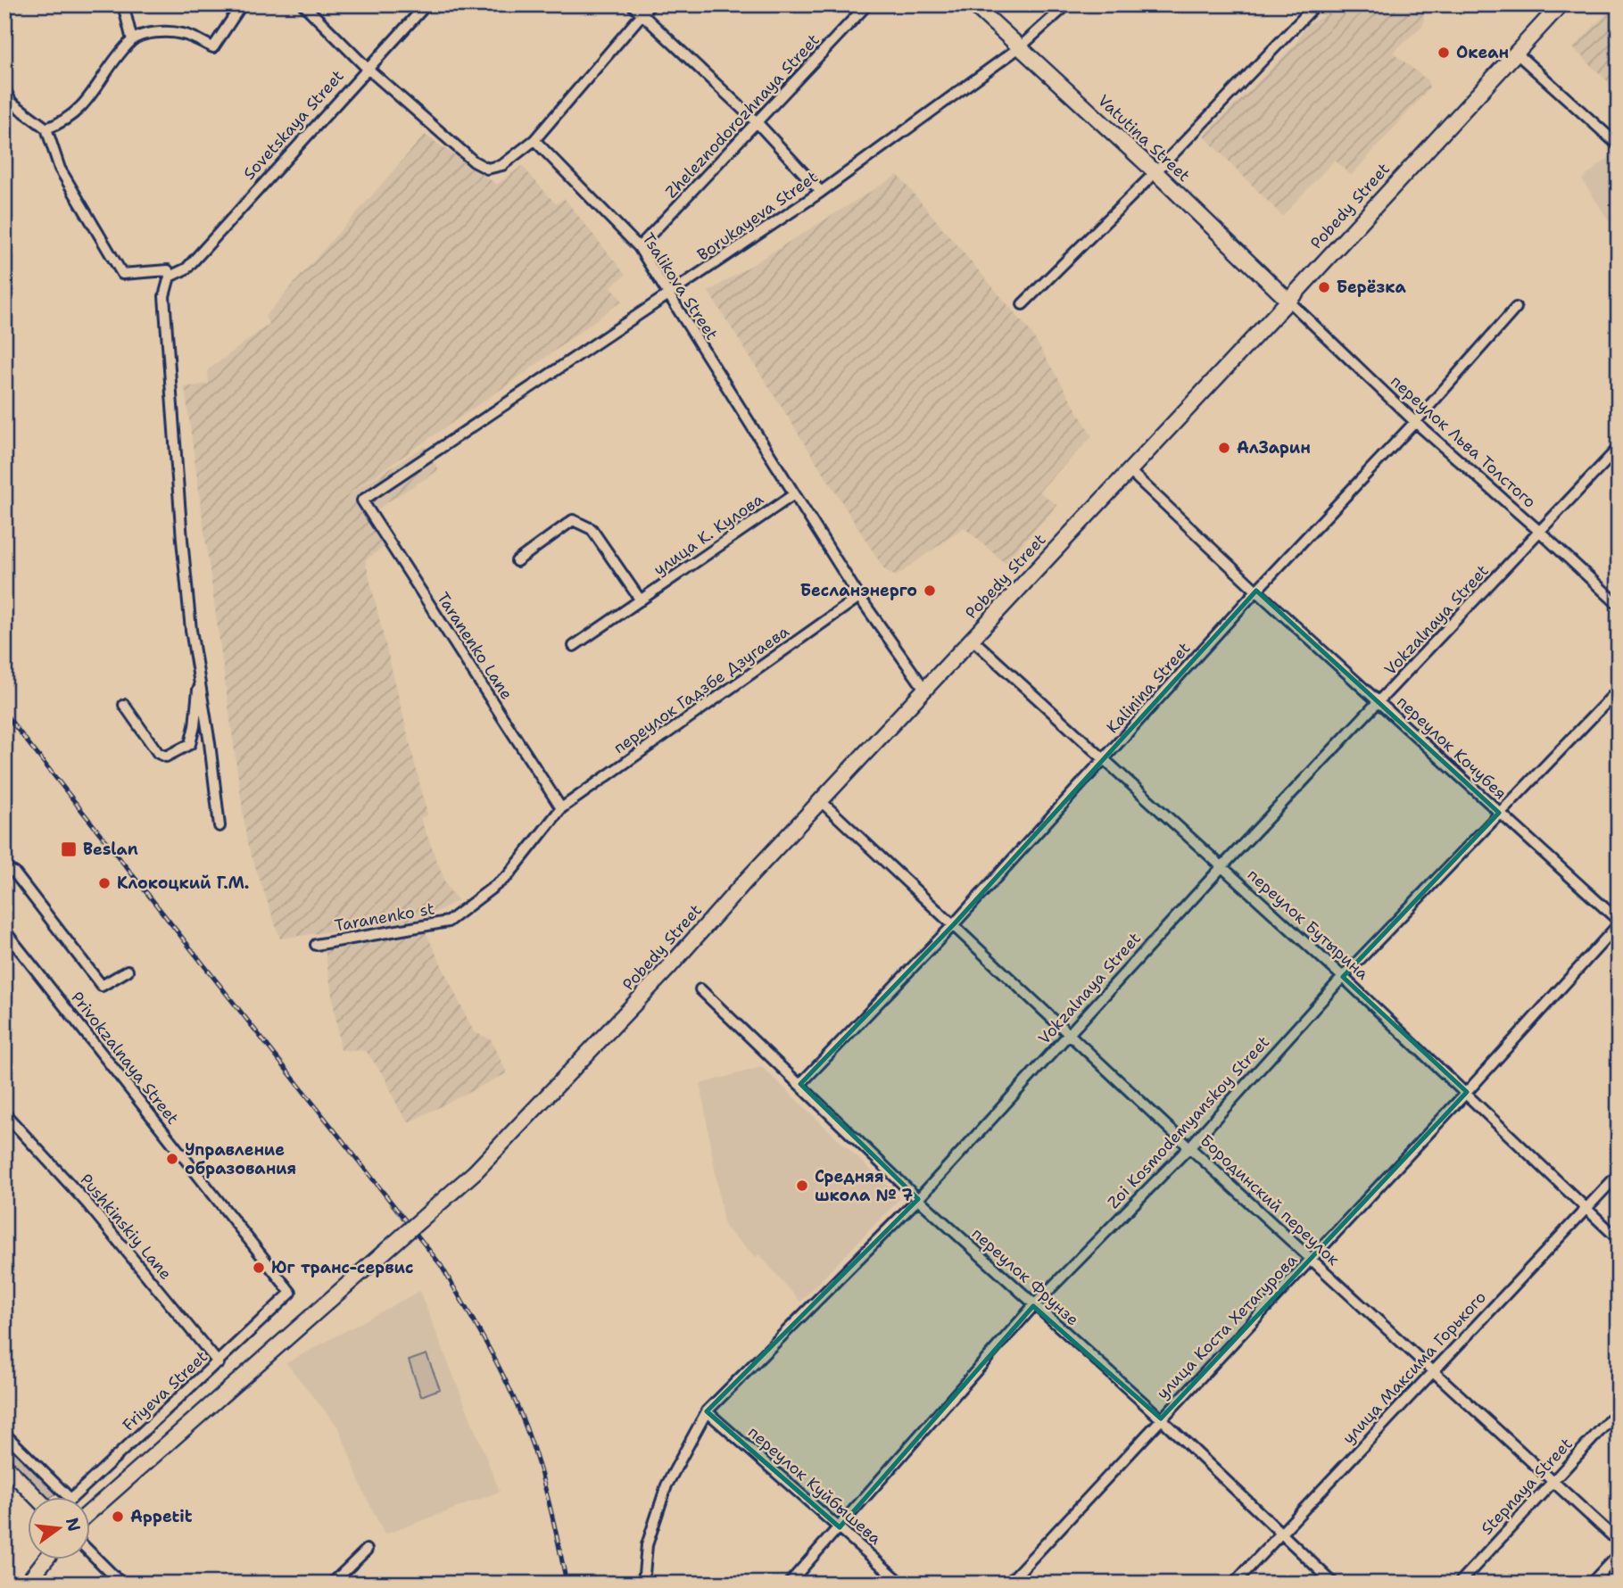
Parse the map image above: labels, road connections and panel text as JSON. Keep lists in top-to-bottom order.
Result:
{
  "streets": {
    "main road": ["Vatutina Street", "Pobedy Street"],
    "street": [
      "Zheleznodorozhnaya Street",
      "Sovetskaya Street",
      "Borukayeva Street",
      "Tsalikova Street",
      "переулок Льва Толстого",
      "улица К. Кулова",
      "Vokzalnaya Street",
      "Taranenko Lane",
      "Kalinina Street",
      "переулок Гадзбе Дзугаева",
      "переулок Кочубея",
      "Taranenko st",
      "переулок Бутырина",
      "Privokzalnaya Street",
      "Zoi Kosmodemyanskoy Street",
      "Бородинский переулок",
      "Pushkinskiy Lane",
      "переулок Фрунзе",
      "улица Коста Хетагурова",
      "улица Максима Горького",
      "Friyeva Street",
      "переулок Куйбышева",
      "Stepnaya Street"
    ]
  },
  "crossings": [
    ["Zheleznodorozhnaya Street", "Tsalikova Street"],
    ["Vatutina Street", "Pobedy Street"],
    ["Vatutina Street", "Borukayeva Street"],
    ["Vatutina Street", "переулок Льва Толстого"],
    ["Pobedy Street", "Tsalikova Street"],
    ["Pobedy Street", "переулок Льва Толстого"],
    ["Pobedy Street", "переулок Кочубея"],
    ["Pobedy Street", "переулок Бутырина"],
    ["Pobedy Street", "Бородинский переулок"],
    ["Borukayeva Street", "Tsalikova Street"],
    ["Borukayeva Street", "Taranenko Lane"],
    ["Tsalikova Street", "улица К. Кулова"],
    ["Tsalikova Street", "переулок Гадзбе Дзугаева"],
    ["переулок Льва Толстого", "Vokzalnaya Street"],
    ["переулок Льва Толстого", "Kalinina Street"],
    ["Vokzalnaya Street", "переулок Кочубея"],
    ["Vokzalnaya Street", "переулок Бутырина"],
    ["Vokzalnaya Street", "Бородинский переулок"],
    ["Vokzalnaya Street", "переулок Фрунзе"],
    ["Vokzalnaya Street", "переулок Куйбышева"],
    ["Taranenko Lane", "переулок Гадзбе Дзугаева"],
    ["Taranenko Lane", "Taranenko st"],
    ["Kalinina Street", "переулок Кочубея"],
    ["Kalinina Street", "переулок Бутырина"],
    ["Kalinina Street", "Бородинский переулок"],
    ["Kalinina Street", "переулок Фрунзе"],
    ["переулок Гадзбе Дзугаева", "Taranenko st"],
    ["переулок Кочубея", "Zoi Kosmodemyanskoy Street"],
    ["переулок Кочубея", "улица Коста Хетагурова"],
    ["переулок Бутырина", "Zoi Kosmodemyanskoy Street"],
    ["переулок Бутырина", "улица Коста Хетагурова"],
    ["переулок Бутырина", "улица Максима Горького"],
    ["Privokzalnaya Street", "Friyeva Street"],
    ["Zoi Kosmodemyanskoy Street", "Бородинский переулок"],
    ["Zoi Kosmodemyanskoy Street", "переулок Фрунзе"],
    ["Zoi Kosmodemyanskoy Street", "переулок Куйбышева"],
    ["Бородинский переулок", "улица Коста Хетагурова"],
    ["Бородинский переулок", "улица Максима Горького"],
    ["Бородинский переулок", "Stepnaya Street"],
    ["Pushkinskiy Lane", "Friyeva Street"],
    ["переулок Фрунзе", "улица Коста Хетагурова"],
    ["переулок Фрунзе", "улица Максима Горького"]
  ],
  "places": {
    "other": [
      "Океан",
      "Берёзка",
      "АлЗарин",
      "Бесланэнерго",
      "Клокоцкий Г.М.",
      "Управление образования",
      "Средняя школа № 7",
      "Юг транс-сервис",
      "Appetit"
    ],
    "transit": ["Beslan"]
  },
  "north": "right"
}
